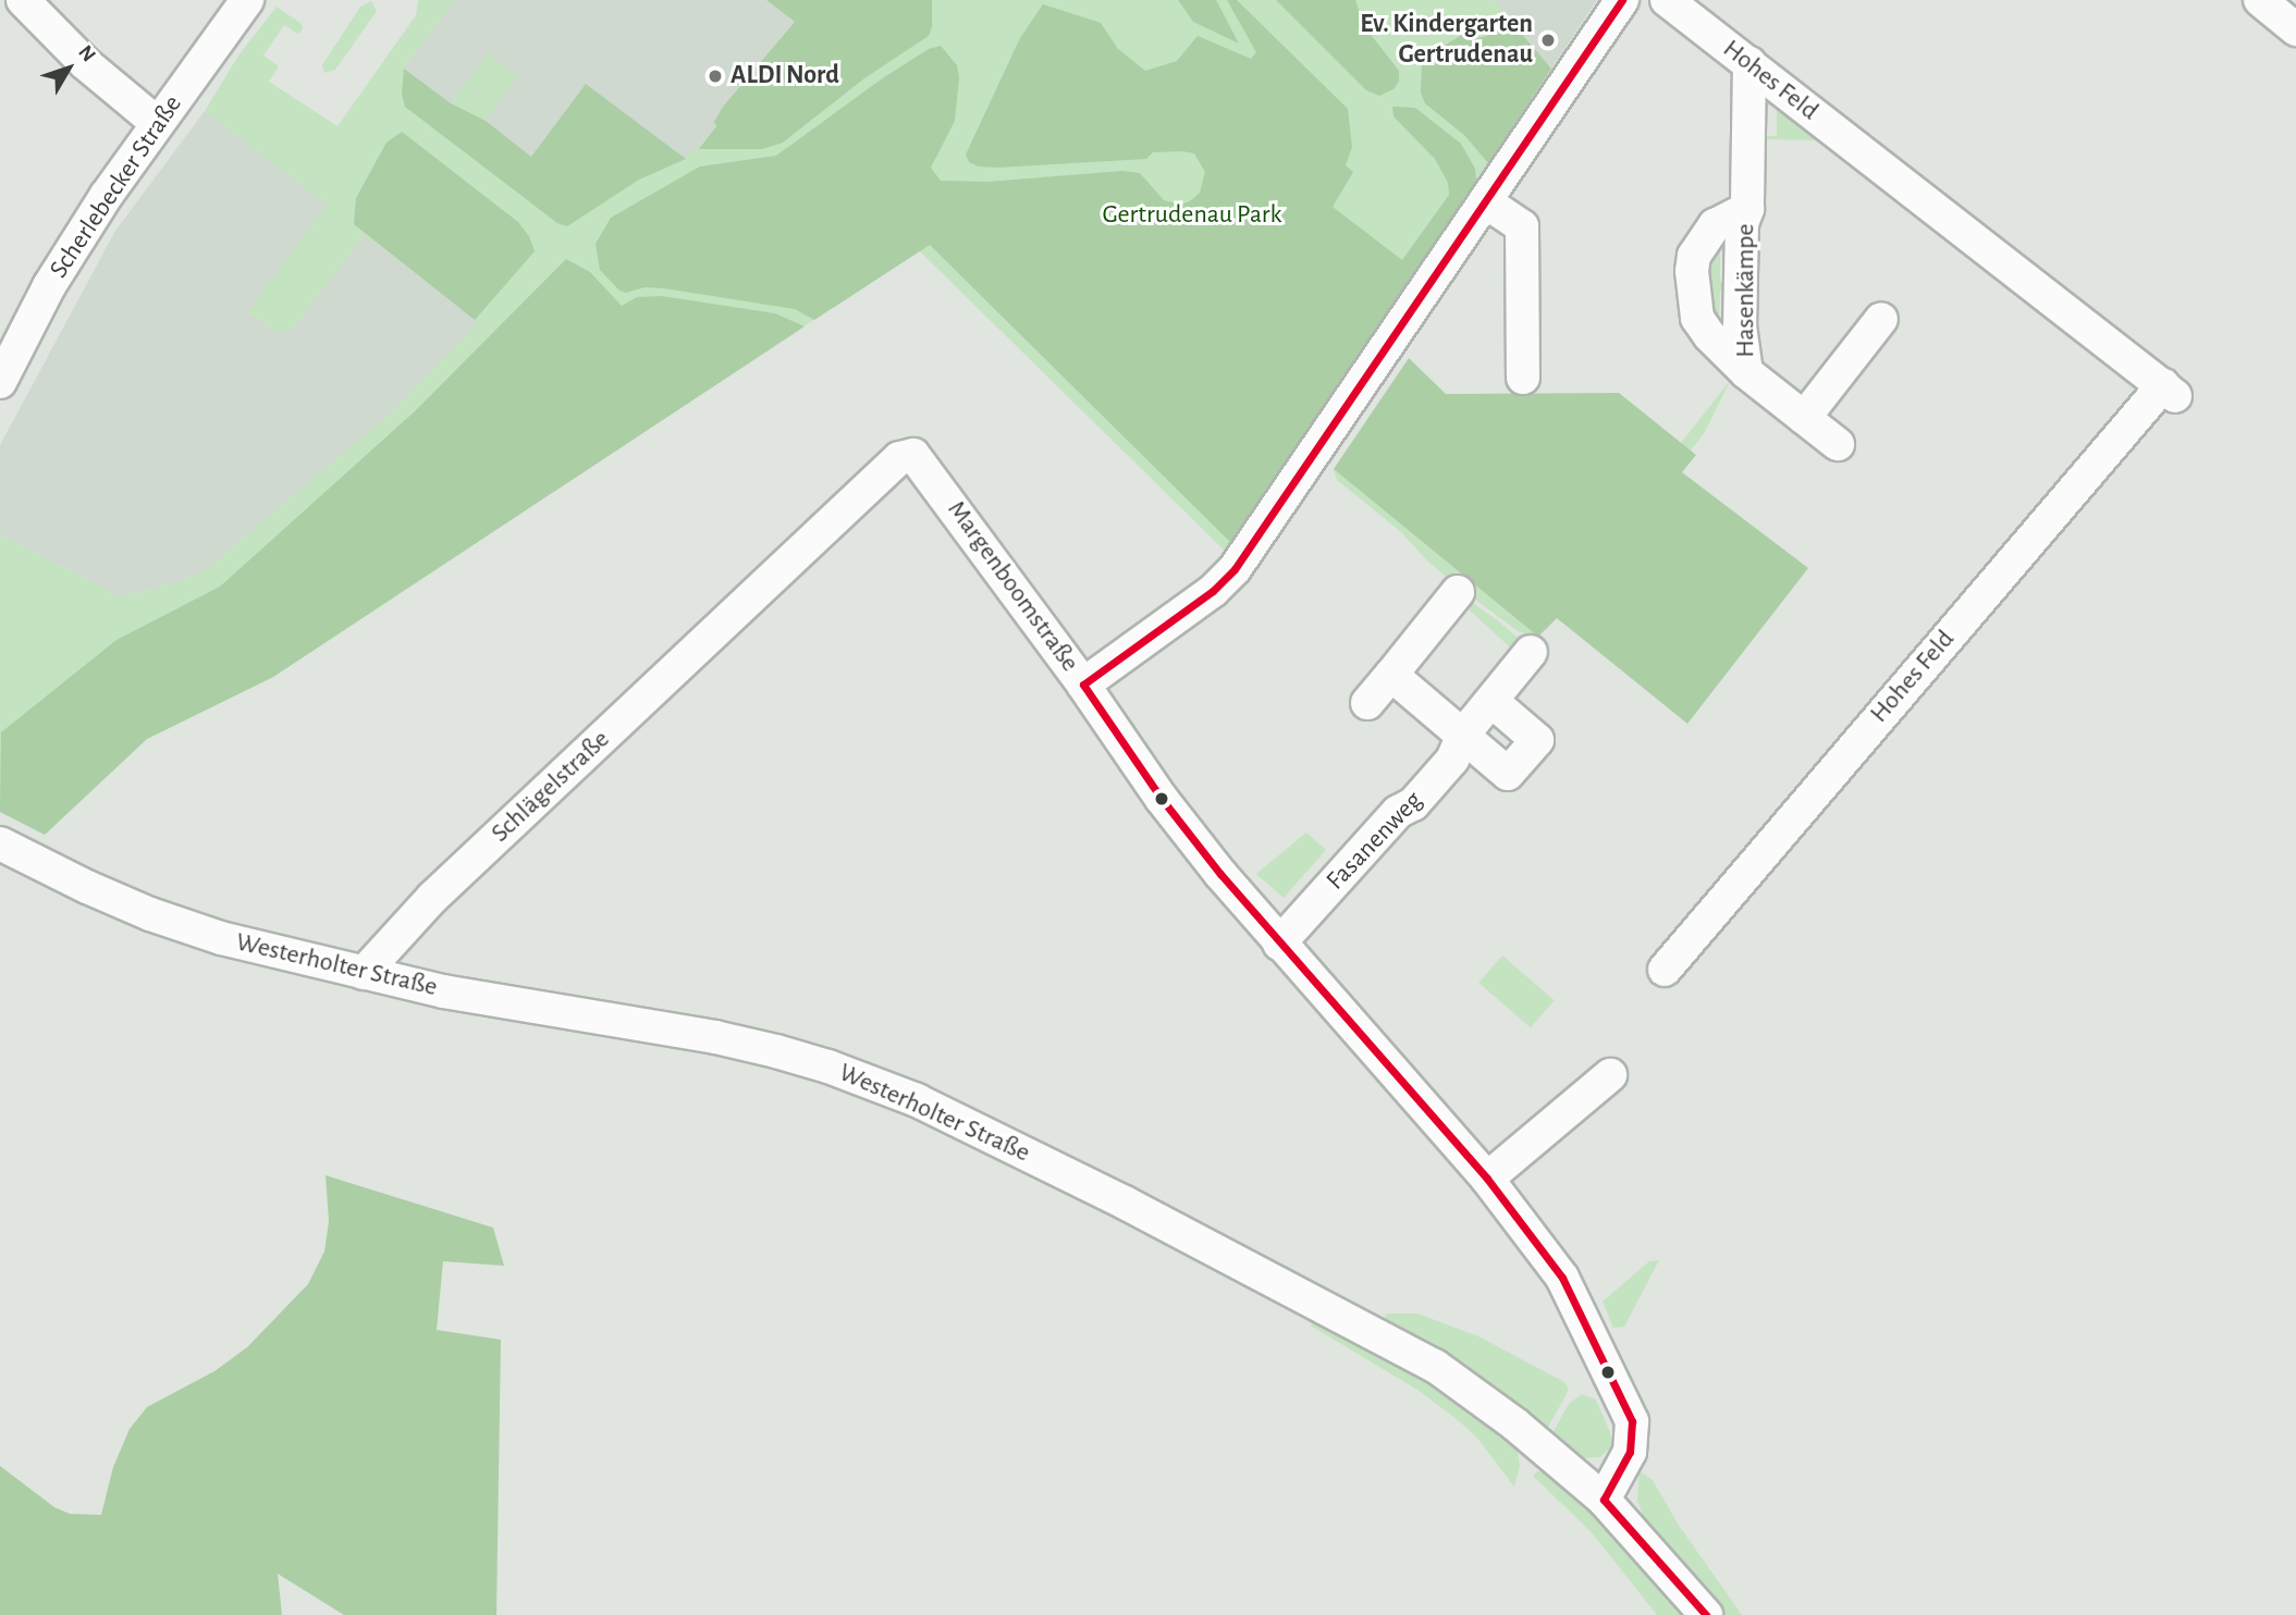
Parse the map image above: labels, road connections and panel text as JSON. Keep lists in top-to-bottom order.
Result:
{
  "streets": {
    "street": [
      "Hohes Feld",
      "Scherlebecker Straße",
      "Hasenkämpe",
      "Margenboomstraße",
      "Schlägelstraße",
      "Fasanenweg",
      "Westerholter Straße"
    ]
  },
  "crossings": [
    ["Hohes Feld", "Hasenkämpe"],
    ["Margenboomstraße", "Schlägelstraße"],
    ["Margenboomstraße", "Fasanenweg"],
    ["Margenboomstraße", "Westerholter Straße"],
    ["Schlägelstraße", "Westerholter Straße"]
  ],
  "parks": ["Gertrudenau Park"],
  "places": ["Ev. Kindergarten Gertrudenau", "ALDI Nord"],
  "north": "top right"
}
